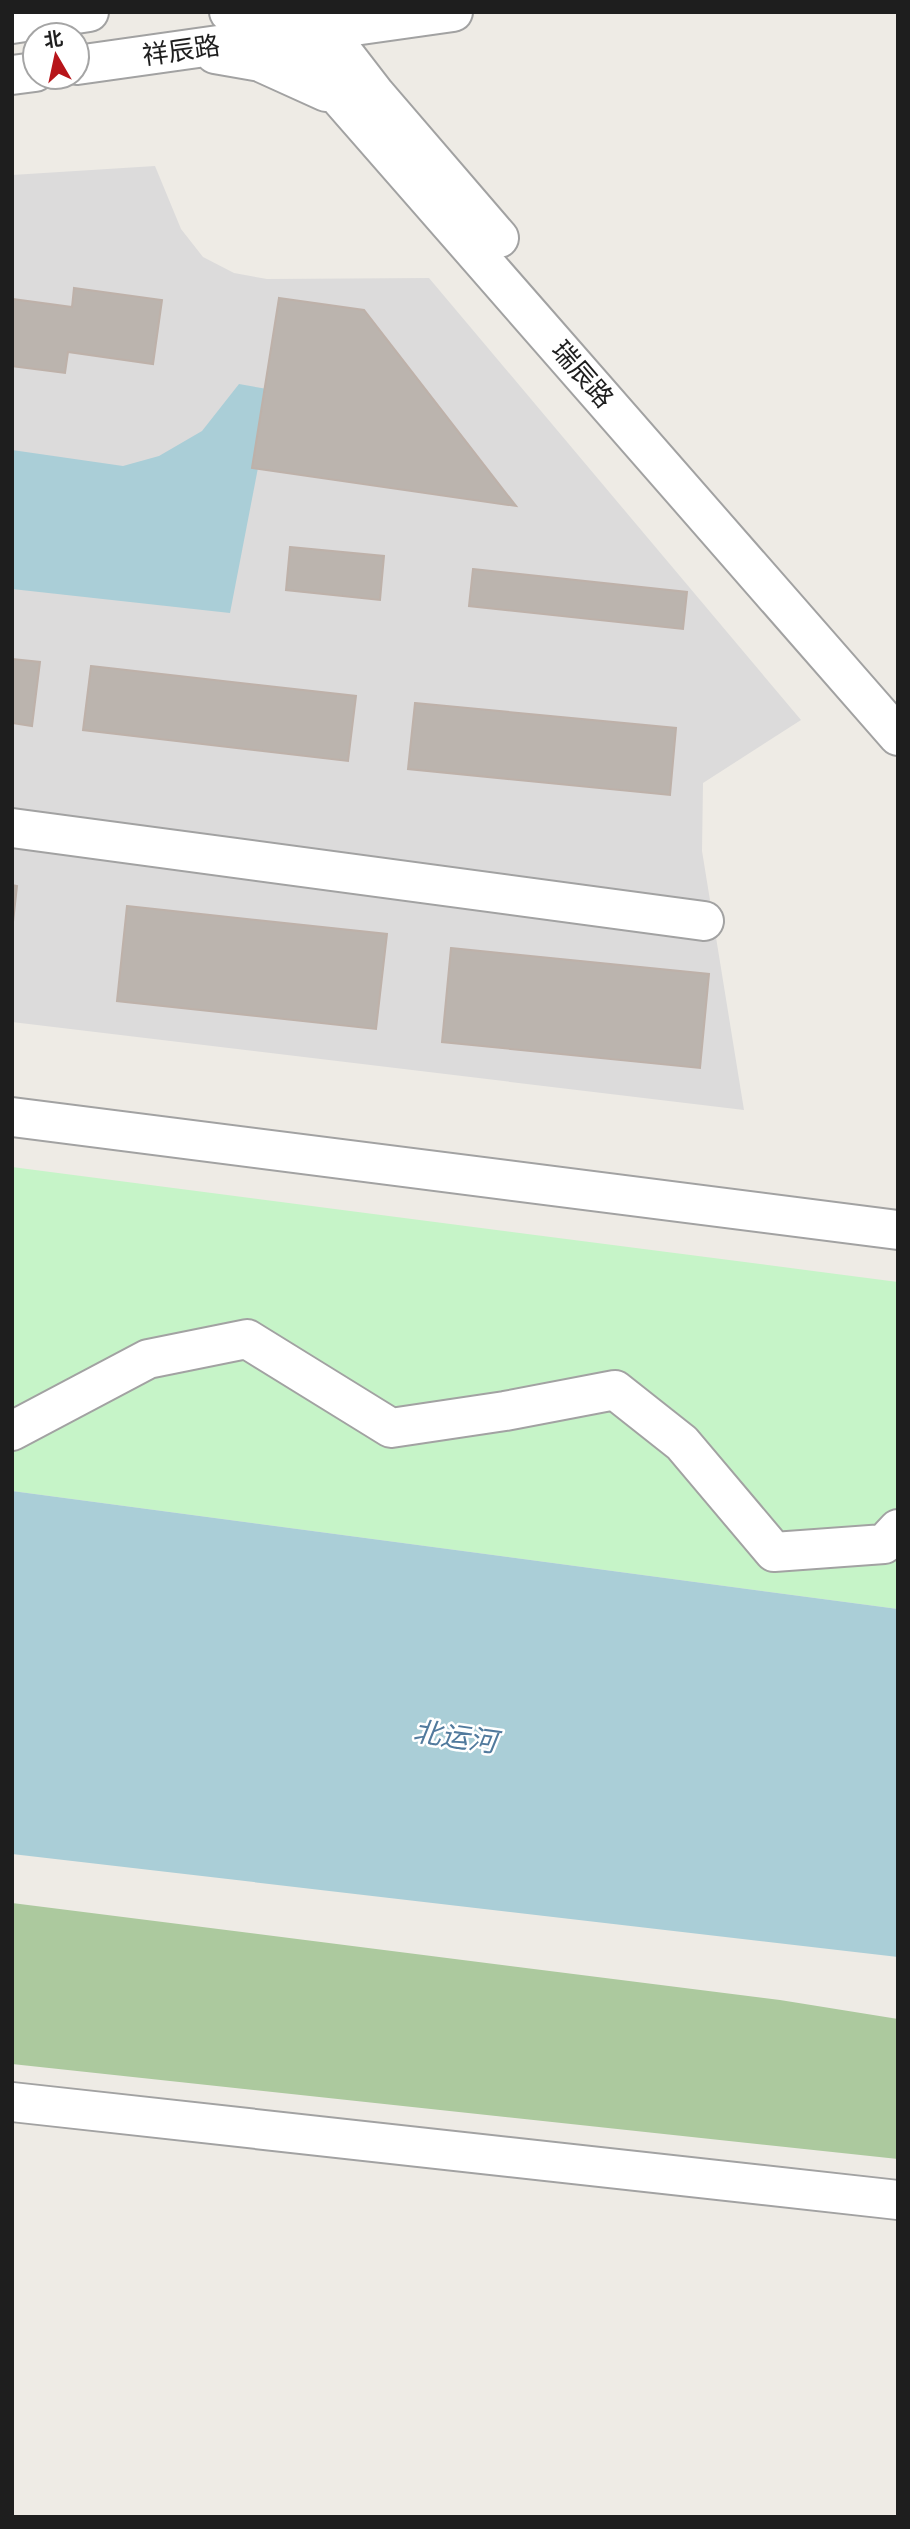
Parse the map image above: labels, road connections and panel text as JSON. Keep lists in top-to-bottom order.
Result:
{
  "streets": {
    "street": ["祥辰路", "瑞辰路"]
  },
  "crossings": [
    ["祥辰路", "瑞辰路"]
  ],
  "water": ["北运河"],
  "north": "top"
}
